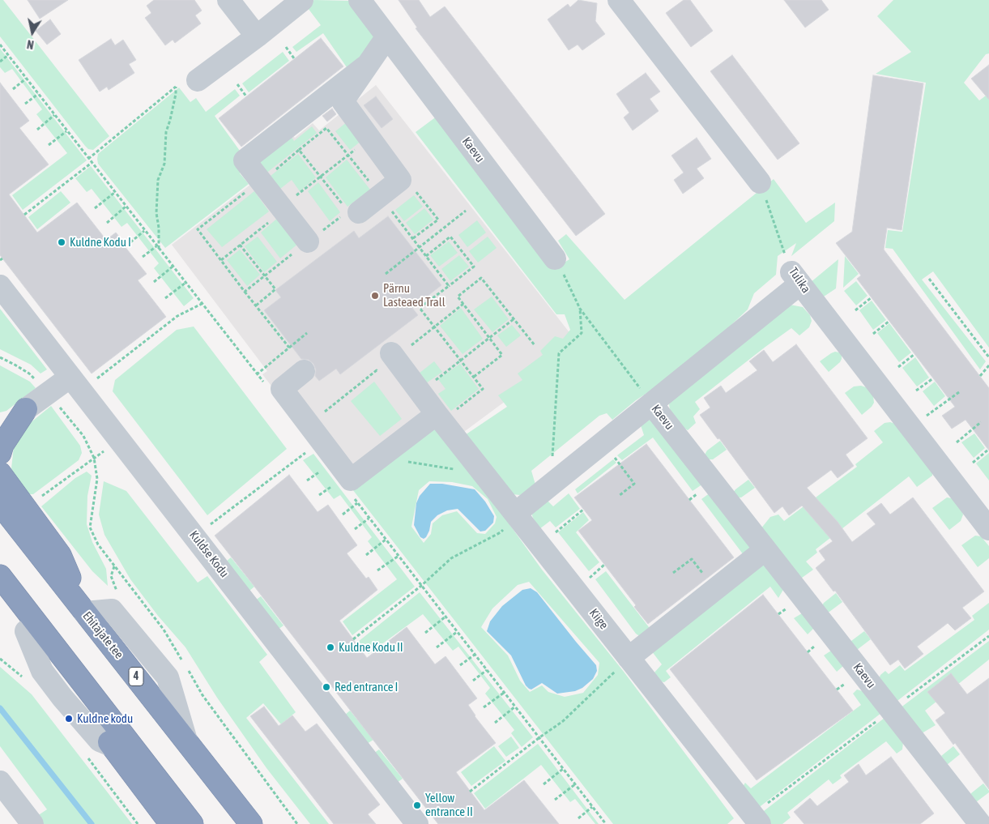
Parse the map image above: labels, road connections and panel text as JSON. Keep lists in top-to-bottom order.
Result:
{
  "streets": {
    "highway": ["Ehitajate tee", "4"],
    "street": [
      "Kaevu",
      "Tulika",
      "Kuldse Kodu",
      "Kiige"
    ]
  },
  "places": [
    "Kuldne Kodu I",
    "Pärnu Lasteaed Trall",
    "Kuldne Kodu II",
    "Red entrance I",
    "Kuldne kodu",
    "Yellow entrance II"
  ],
  "north": "bottom"
}
